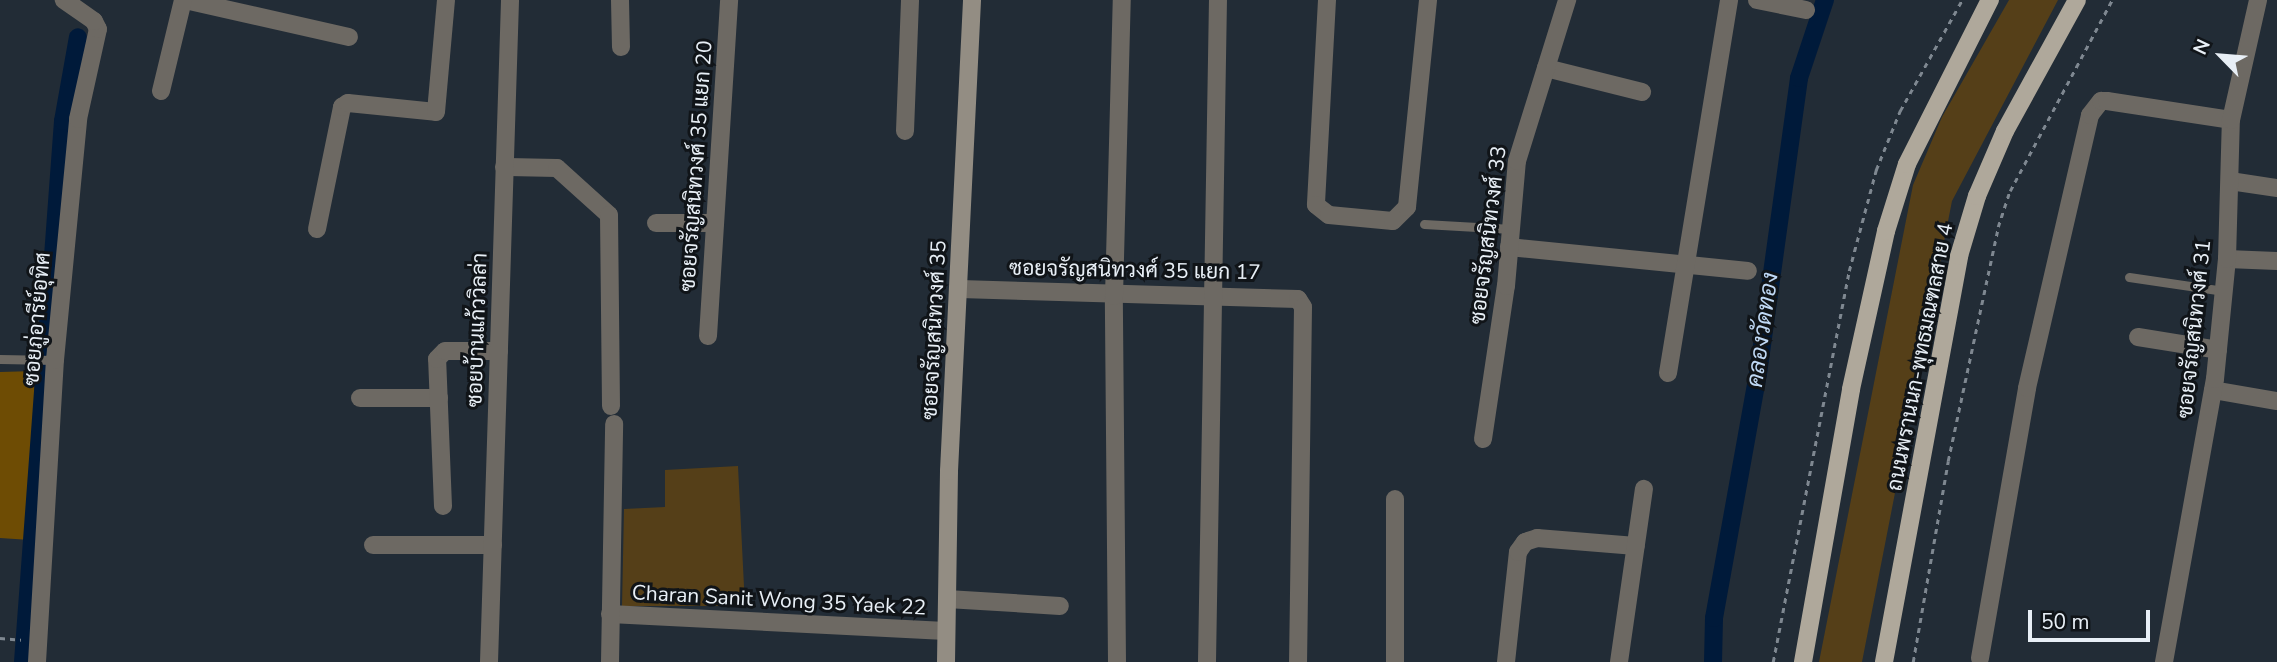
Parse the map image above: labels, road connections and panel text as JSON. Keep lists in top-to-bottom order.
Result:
{
  "streets": {
    "main road": ["ถนนพรานนก-พุทธมณฑลสาย 4"],
    "street": [
      "ซอยจรัญสนิทวงศ์ 35 แยก 20",
      "ซอยจรัญสนิทวงศ์ 33",
      "ซอยจรัญสนิทวงศ์ 35 แยก 17",
      "ซอยภู่อารีย์อุทิศ",
      "ซอยจรัญสนิทวงศ์ 31",
      "ซอยบ้านแก้ววิลล่า",
      "ซอยจรัญสนิทวงศ์ 35",
      "Charan Sanit Wong 35 Yaek 22"
    ]
  },
  "crossings": [
    ["ซอยจรัญสนิทวงศ์ 35 แยก 17", "ซอยจรัญสนิทวงศ์ 35"],
    ["ซอยจรัญสนิทวงศ์ 35", "Charan Sanit Wong 35 Yaek 22"]
  ],
  "water": ["คลองวัดทอง"],
  "scale_bar": "50 m",
  "north": "top left"
}
